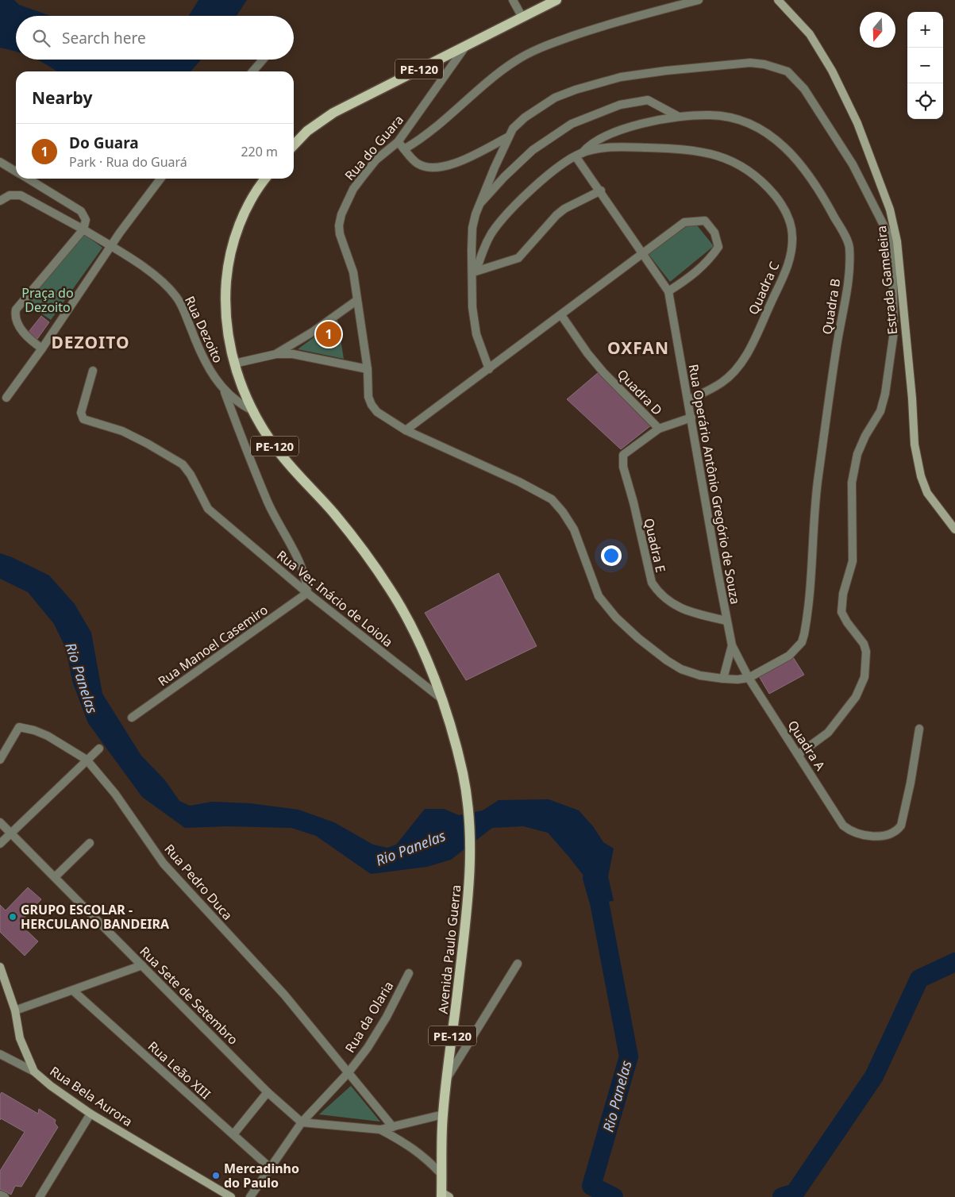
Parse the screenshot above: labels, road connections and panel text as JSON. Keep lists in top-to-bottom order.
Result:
{
  "streets": {
    "main road": ["PE-120", "Avenida Paulo Guerra"],
    "street": [
      "Rua do Guara",
      "Estrada Gameleira",
      "Quadra C",
      "Quadra B",
      "Rua Dezoito",
      "Quadra D",
      "Rua Operário Antônio Gregório de Souza",
      "Quadra E",
      "Rua Ver. Inácio de Loiola",
      "Rua Manoel Casemiro",
      "Quadra A",
      "Rua Pedro Duca",
      "Rua Sete de Setembro",
      "Rua da Olaria",
      "Rua Leão XIII",
      "Rua Bela Aurora"
    ]
  },
  "crossings": [
    ["PE-120", "Rua do Guara"],
    ["PE-120", "Rua Dezoito"],
    ["PE-120", "Rua Ver. Inácio de Loiola"],
    ["PE-120", "Avenida Paulo Guerra"],
    ["Rua do Guara", "Quadra B"],
    ["Rua do Guara", "Rua Operário Antônio Gregório de Souza"],
    ["Rua do Guara", "Quadra A"],
    ["Quadra C", "Quadra B"],
    ["Quadra C", "Rua Operário Antônio Gregório de Souza"],
    ["Quadra B", "Rua Operário Antônio Gregório de Souza"],
    ["Quadra B", "Quadra A"],
    ["Quadra D", "Quadra E"],
    ["Rua Operário Antônio Gregório de Souza", "Quadra E"],
    ["Rua Operário Antônio Gregório de Souza", "Quadra A"],
    ["Rua Ver. Inácio de Loiola", "Rua Manoel Casemiro"],
    ["Rua Ver. Inácio de Loiola", "Avenida Paulo Guerra"],
    ["Rua Pedro Duca", "Rua da Olaria"],
    ["Rua Sete de Setembro", "Rua da Olaria"],
    ["Rua da Olaria", "Rua Leão XIII"]
  ],
  "districts": ["DEZOITO", "OXFAN"],
  "water": ["Rio Panelas"],
  "parks": ["Praça do Dezoito"],
  "places": ["GRUPO ESCOLAR - HERCULANO BANDEIRA", "Mercadinho do Paulo"],
  "north": "bottom",
  "page": {
    "map_buttons": ["+", "−"],
    "search": "Search here",
    "heading": "Nearby",
    "list": [
      {
        "mark": "1",
        "name": "Do Guara",
        "note": "Park · Rua do Guará",
        "value": "220 m"
      }
    ],
    "pins": "1"
  }
}
